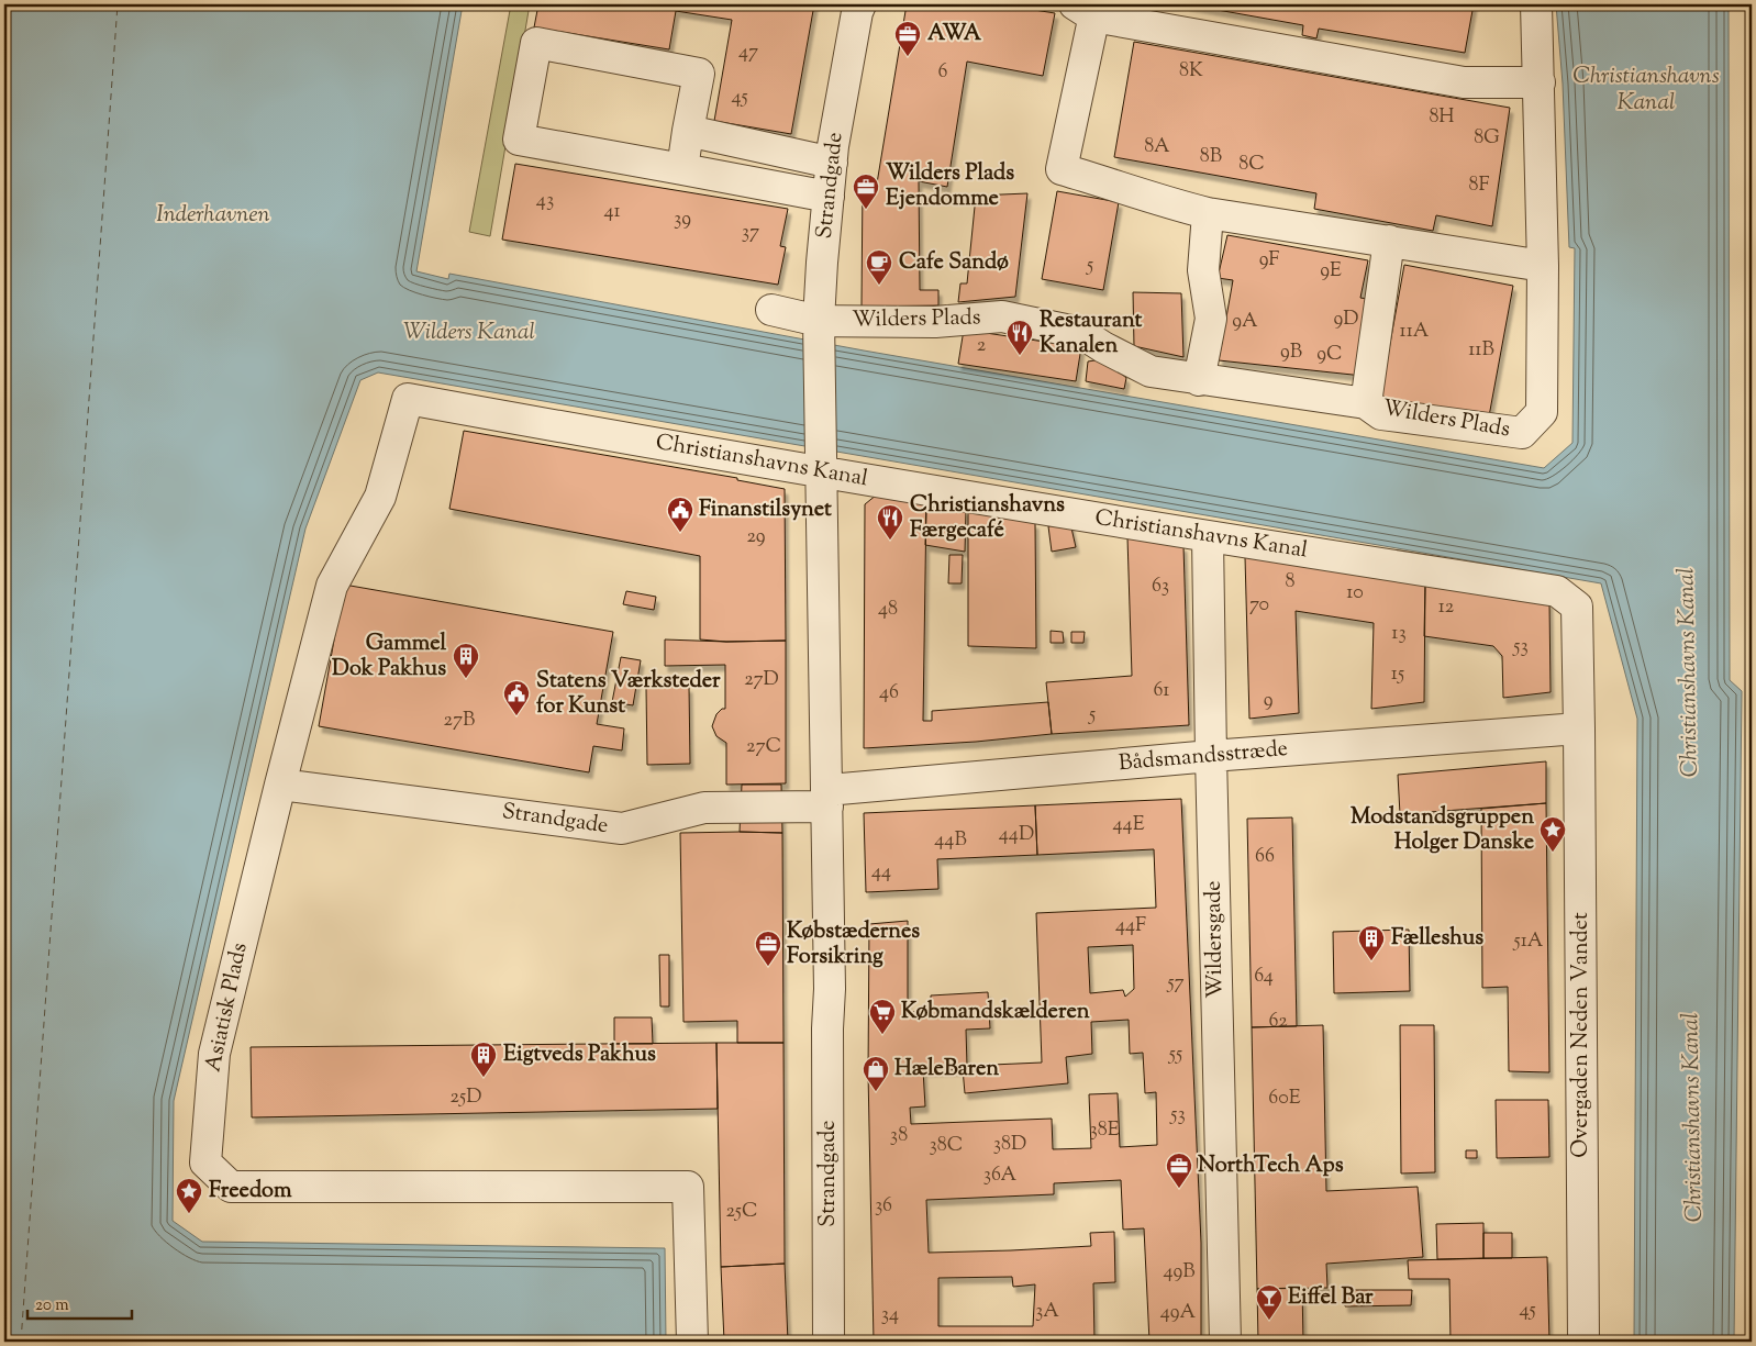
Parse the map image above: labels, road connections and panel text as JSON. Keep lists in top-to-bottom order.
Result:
{
  "streets": {
    "street": [
      "Strandgade",
      "Wilders Plads",
      "Christianshavns Kanal",
      "Bådsmandsstræde",
      "Wildersgade",
      "Asiatisk Plads",
      "Overgaden Neden Vandet"
    ]
  },
  "crossings": [
    ["Strandgade", "Wilders Plads"],
    ["Strandgade", "Christianshavns Kanal"],
    ["Strandgade", "Bådsmandsstræde"],
    ["Strandgade", "Asiatisk Plads"],
    ["Christianshavns Kanal", "Bådsmandsstræde"],
    ["Christianshavns Kanal", "Wildersgade"],
    ["Christianshavns Kanal", "Asiatisk Plads"],
    ["Christianshavns Kanal", "Overgaden Neden Vandet"],
    ["Bådsmandsstræde", "Wildersgade"],
    ["Bådsmandsstræde", "Overgaden Neden Vandet"]
  ],
  "water": ["Christianshavns Kanal", "Inderhavnen", "Wilders Kanal"],
  "places": {
    "office": [
      "AWA",
      "Wilders Plads Ejendomme",
      "Købstædernes Forsikring",
      "NorthTech Aps"
    ],
    "cafe": ["Cafe Sandø"],
    "restaurant": ["Restaurant Kanalen", "Christianshavns Færgecafé"],
    "public building": ["Finanstilsynet", "Statens Værksteder for Kunst"],
    "building": ["Gammel Dok Pakhus", "Fælleshus", "Eigtveds Pakhus"],
    "place": ["Modstandsgruppen Holger Danske", "Freedom"],
    "supermarket": ["Købmandskælderen"],
    "shop": ["HæleBaren"],
    "bar": ["Eiffel Bar"]
  },
  "house_numbers": [
    "47",
    "8K",
    "6",
    "45",
    "8H",
    "8G",
    "8A",
    "8B",
    "8C",
    "8F",
    "43",
    "41",
    "39",
    "37",
    "9F",
    "5",
    "9E",
    "9D",
    "9A",
    "11A",
    "2",
    "11B",
    "9B",
    "9C",
    "29",
    "8",
    "63",
    "10",
    "70",
    "12",
    "48",
    "13",
    "53",
    "15",
    "27D",
    "61",
    "46",
    "9",
    "5",
    "27B",
    "27C",
    "44E",
    "44D",
    "44B",
    "66",
    "44",
    "44F",
    "51A",
    "64",
    "57",
    "62",
    "55",
    "25D",
    "60E",
    "53",
    "38E",
    "38",
    "38D",
    "38C",
    "36A",
    "36",
    "25C",
    "49B",
    "45",
    "3A",
    "49A",
    "34"
  ],
  "scale_bar": "20 m"
}
